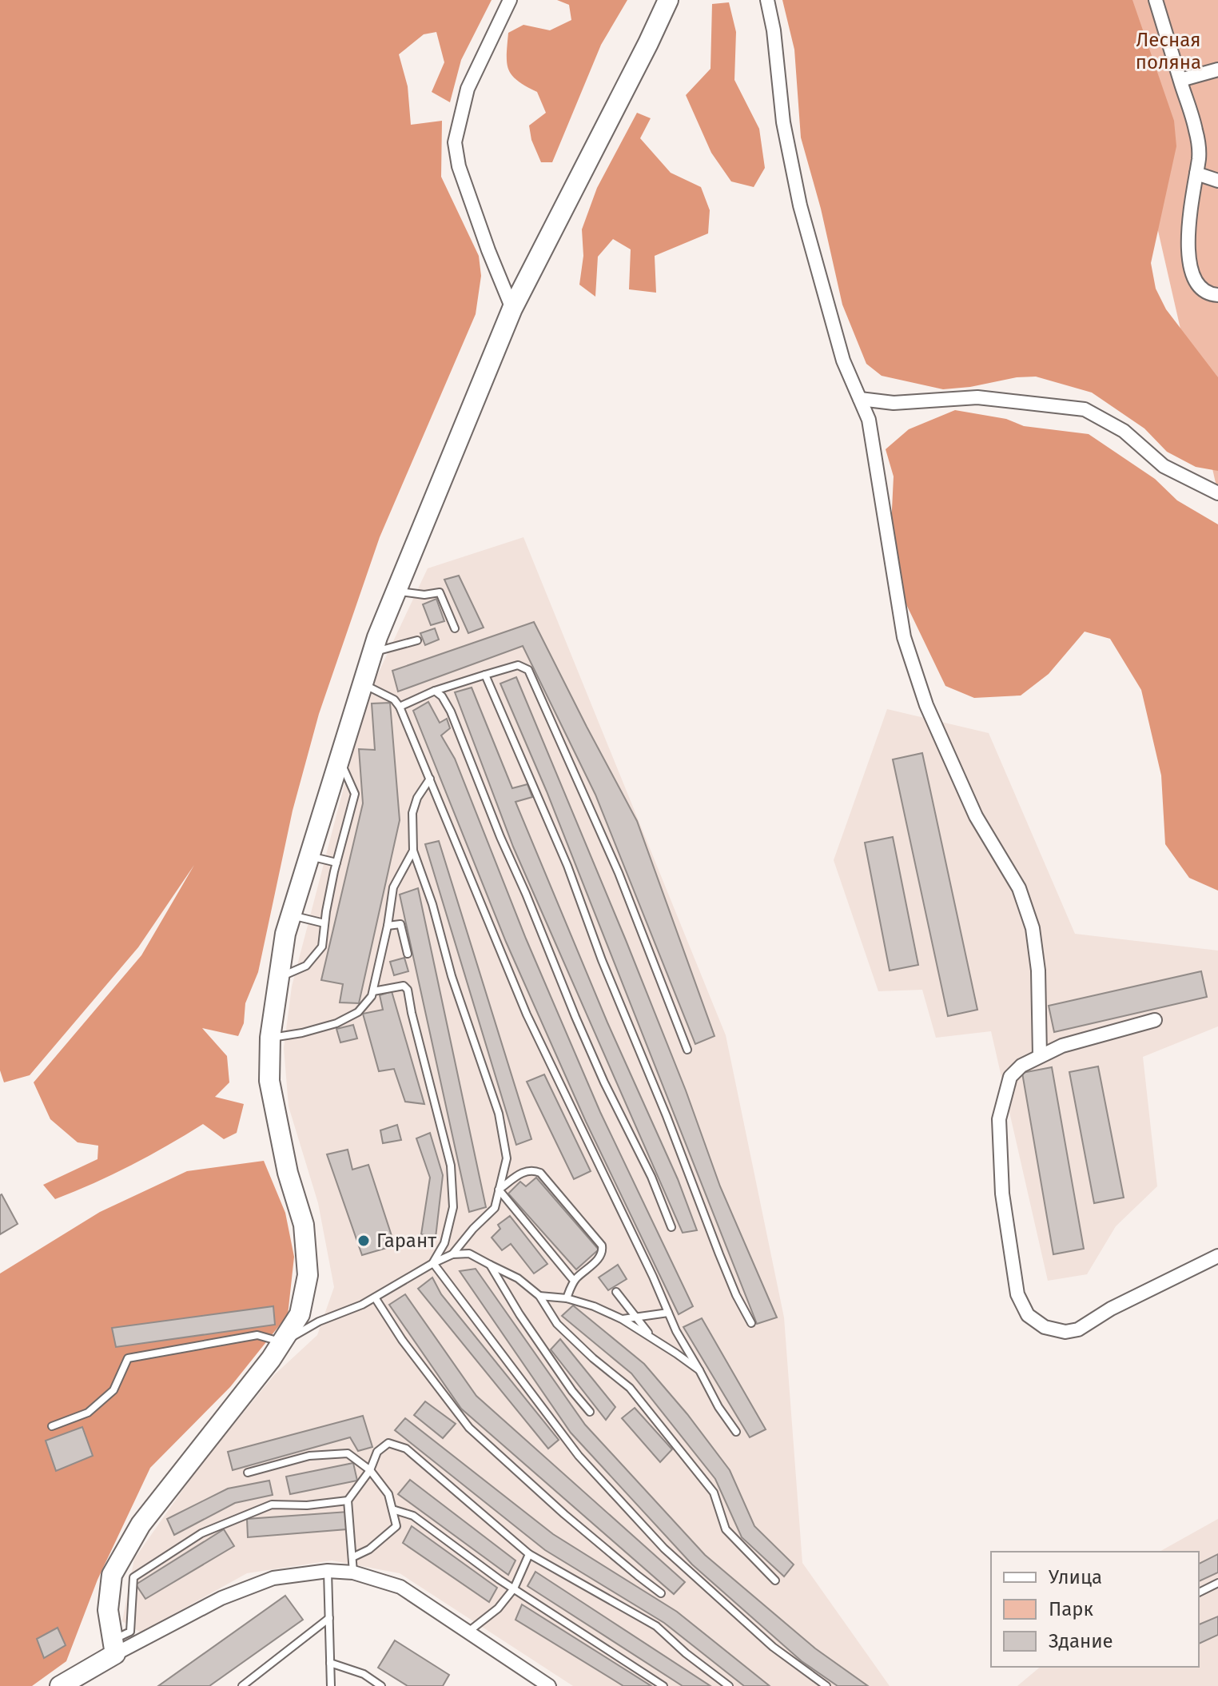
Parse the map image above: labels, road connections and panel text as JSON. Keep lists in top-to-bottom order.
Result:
{
  "parks": ["Лесная поляна"],
  "places": ["Гарант"],
  "legend": ["Улица", "Парк", "Здание"]
}
